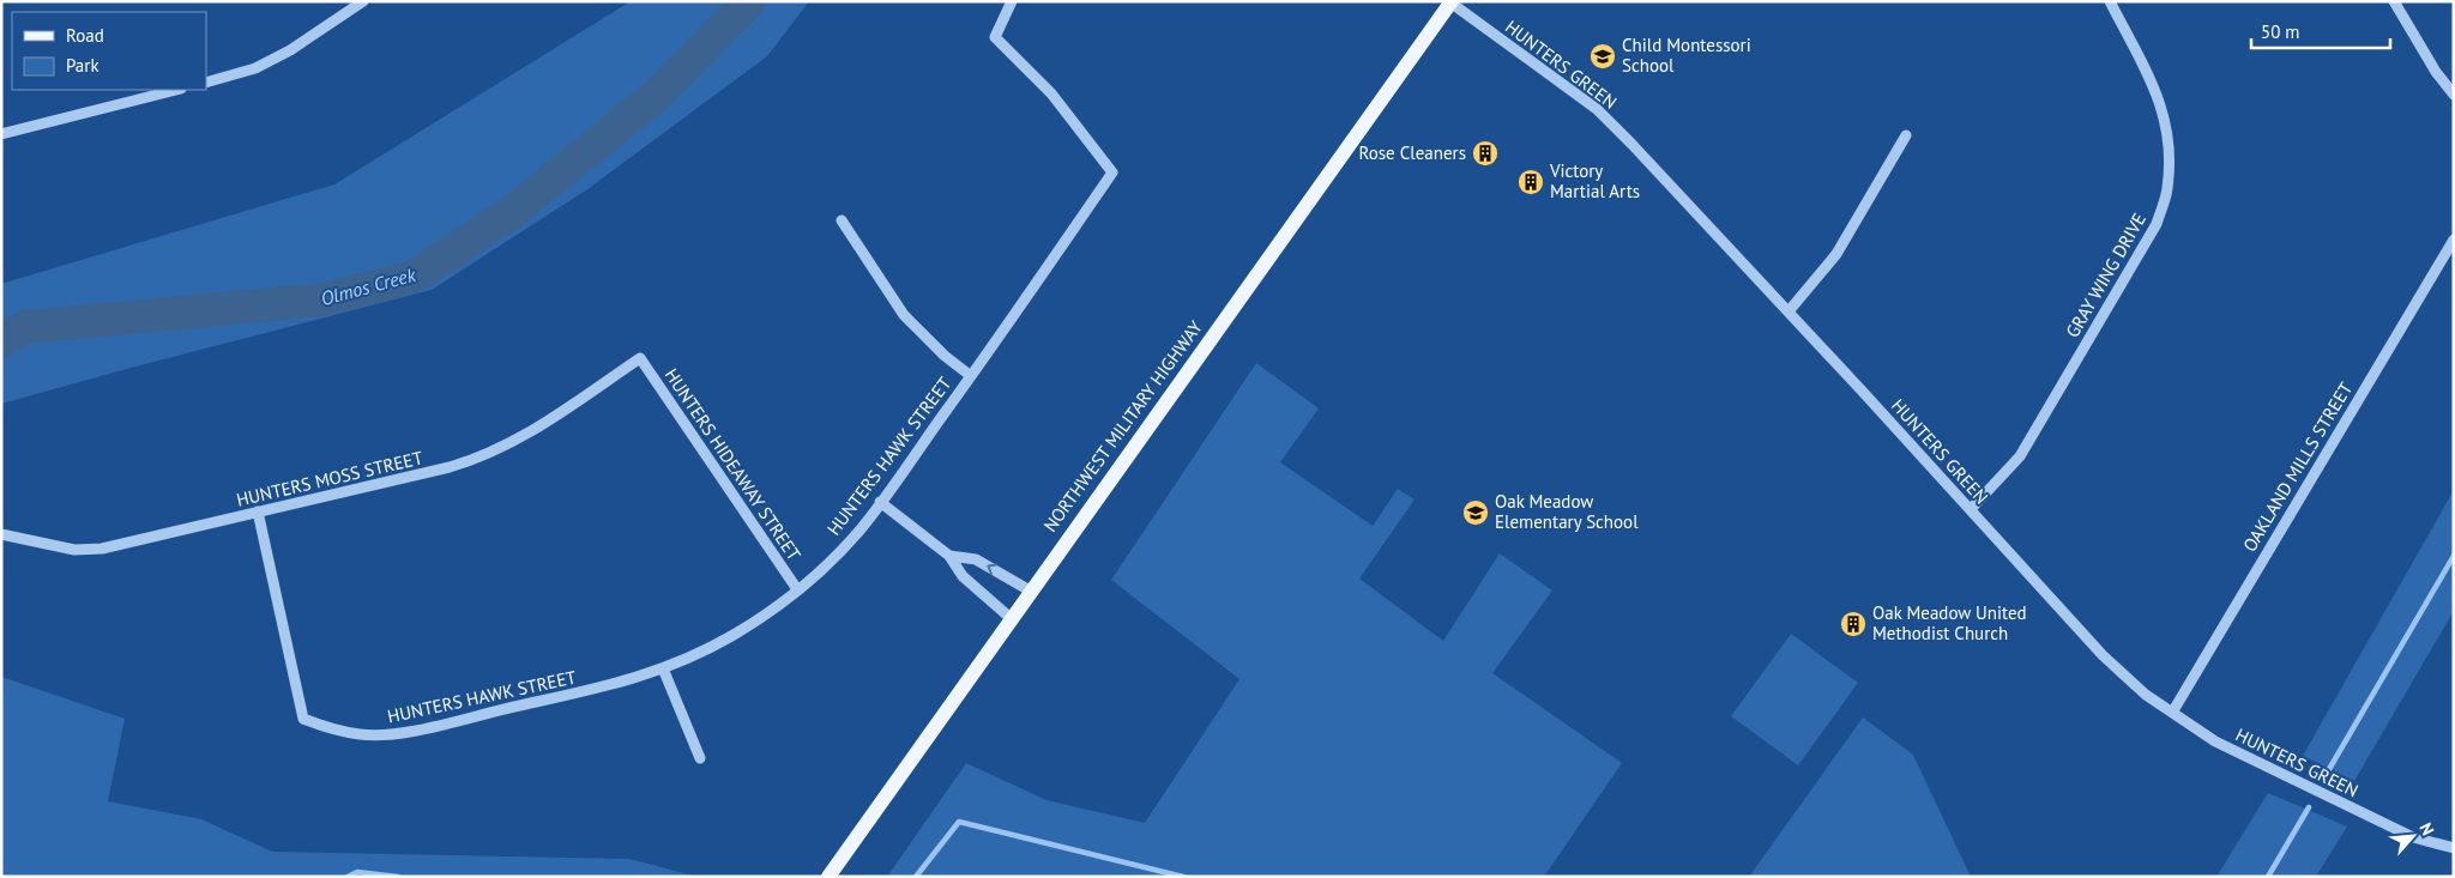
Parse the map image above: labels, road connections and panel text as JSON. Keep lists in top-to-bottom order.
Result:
{
  "streets": {
    "main road": ["NORTHWEST MILITARY HIGHWAY"],
    "street": [
      "HUNTERS GREEN",
      "GRAY WING DRIVE",
      "HUNTERS HAWK STREET",
      "HUNTERS HIDEAWAY STREET",
      "OAKLAND MILLS STREET",
      "HUNTERS MOSS STREET"
    ]
  },
  "crossings": [
    ["HUNTERS GREEN", "GRAY WING DRIVE"],
    ["HUNTERS GREEN", "NORTHWEST MILITARY HIGHWAY"],
    ["HUNTERS GREEN", "OAKLAND MILLS STREET"],
    ["HUNTERS HAWK STREET", "HUNTERS HIDEAWAY STREET"],
    ["HUNTERS HAWK STREET", "HUNTERS MOSS STREET"],
    ["HUNTERS HIDEAWAY STREET", "HUNTERS MOSS STREET"]
  ],
  "water": ["Olmos Creek"],
  "places": {
    "school or university": ["Child Montessori School", "Oak Meadow Elementary School"],
    "building": ["Rose Cleaners", "Victory Martial Arts", "Oak Meadow United Methodist Church"]
  },
  "legend": ["Road", "Park"],
  "scale_bar": "50 m",
  "north": "top right"
}
